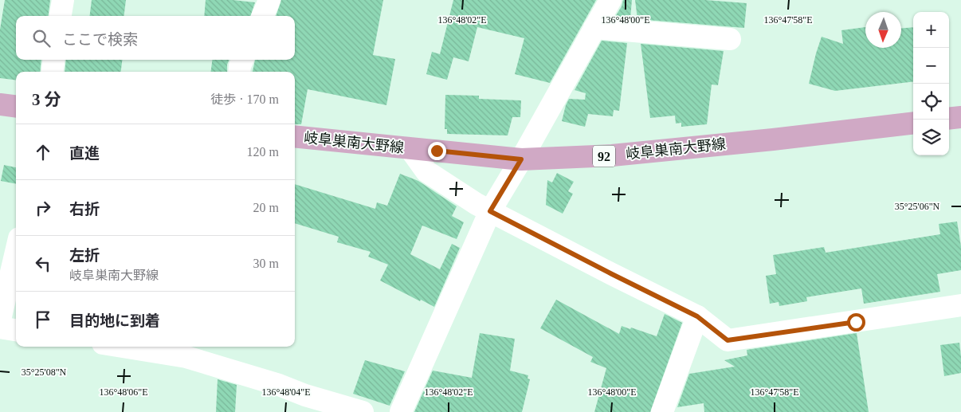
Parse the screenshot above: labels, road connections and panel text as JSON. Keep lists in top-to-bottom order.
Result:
{
  "streets": {
    "main road": ["岐阜巣南大野線", "92"]
  },
  "north": "bottom",
  "page": {
    "map_buttons": ["+", "−"],
    "search": "ここで検索",
    "heading": ["3 分", "徒歩 · 170 m"],
    "list": [
      ["直進", "120 m"],
      ["右折", "20 m"],
      ["左折", "岐阜巣南大野線", "30 m"],
      "目的地に到着"
    ]
  },
  "coordinates": [
    "136°48'02\"E",
    "136°48'00\"E",
    "136°47'58\"E",
    "35°25'06\"N",
    "35°25'08\"N",
    "136°48'06\"E",
    "136°48'04\"E"
  ]
}
